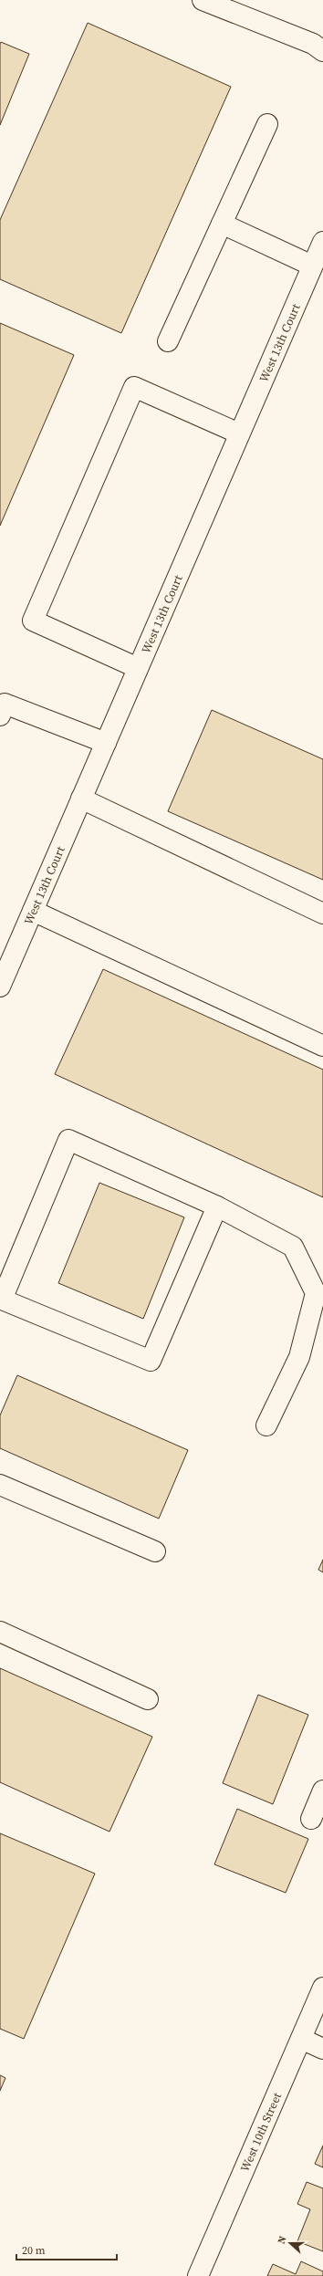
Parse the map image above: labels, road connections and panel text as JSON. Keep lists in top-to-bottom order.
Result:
{
  "streets": {
    "street": ["West 13th Court", "West 10th Street"]
  },
  "scale_bar": "20 m",
  "north": "left"
}
